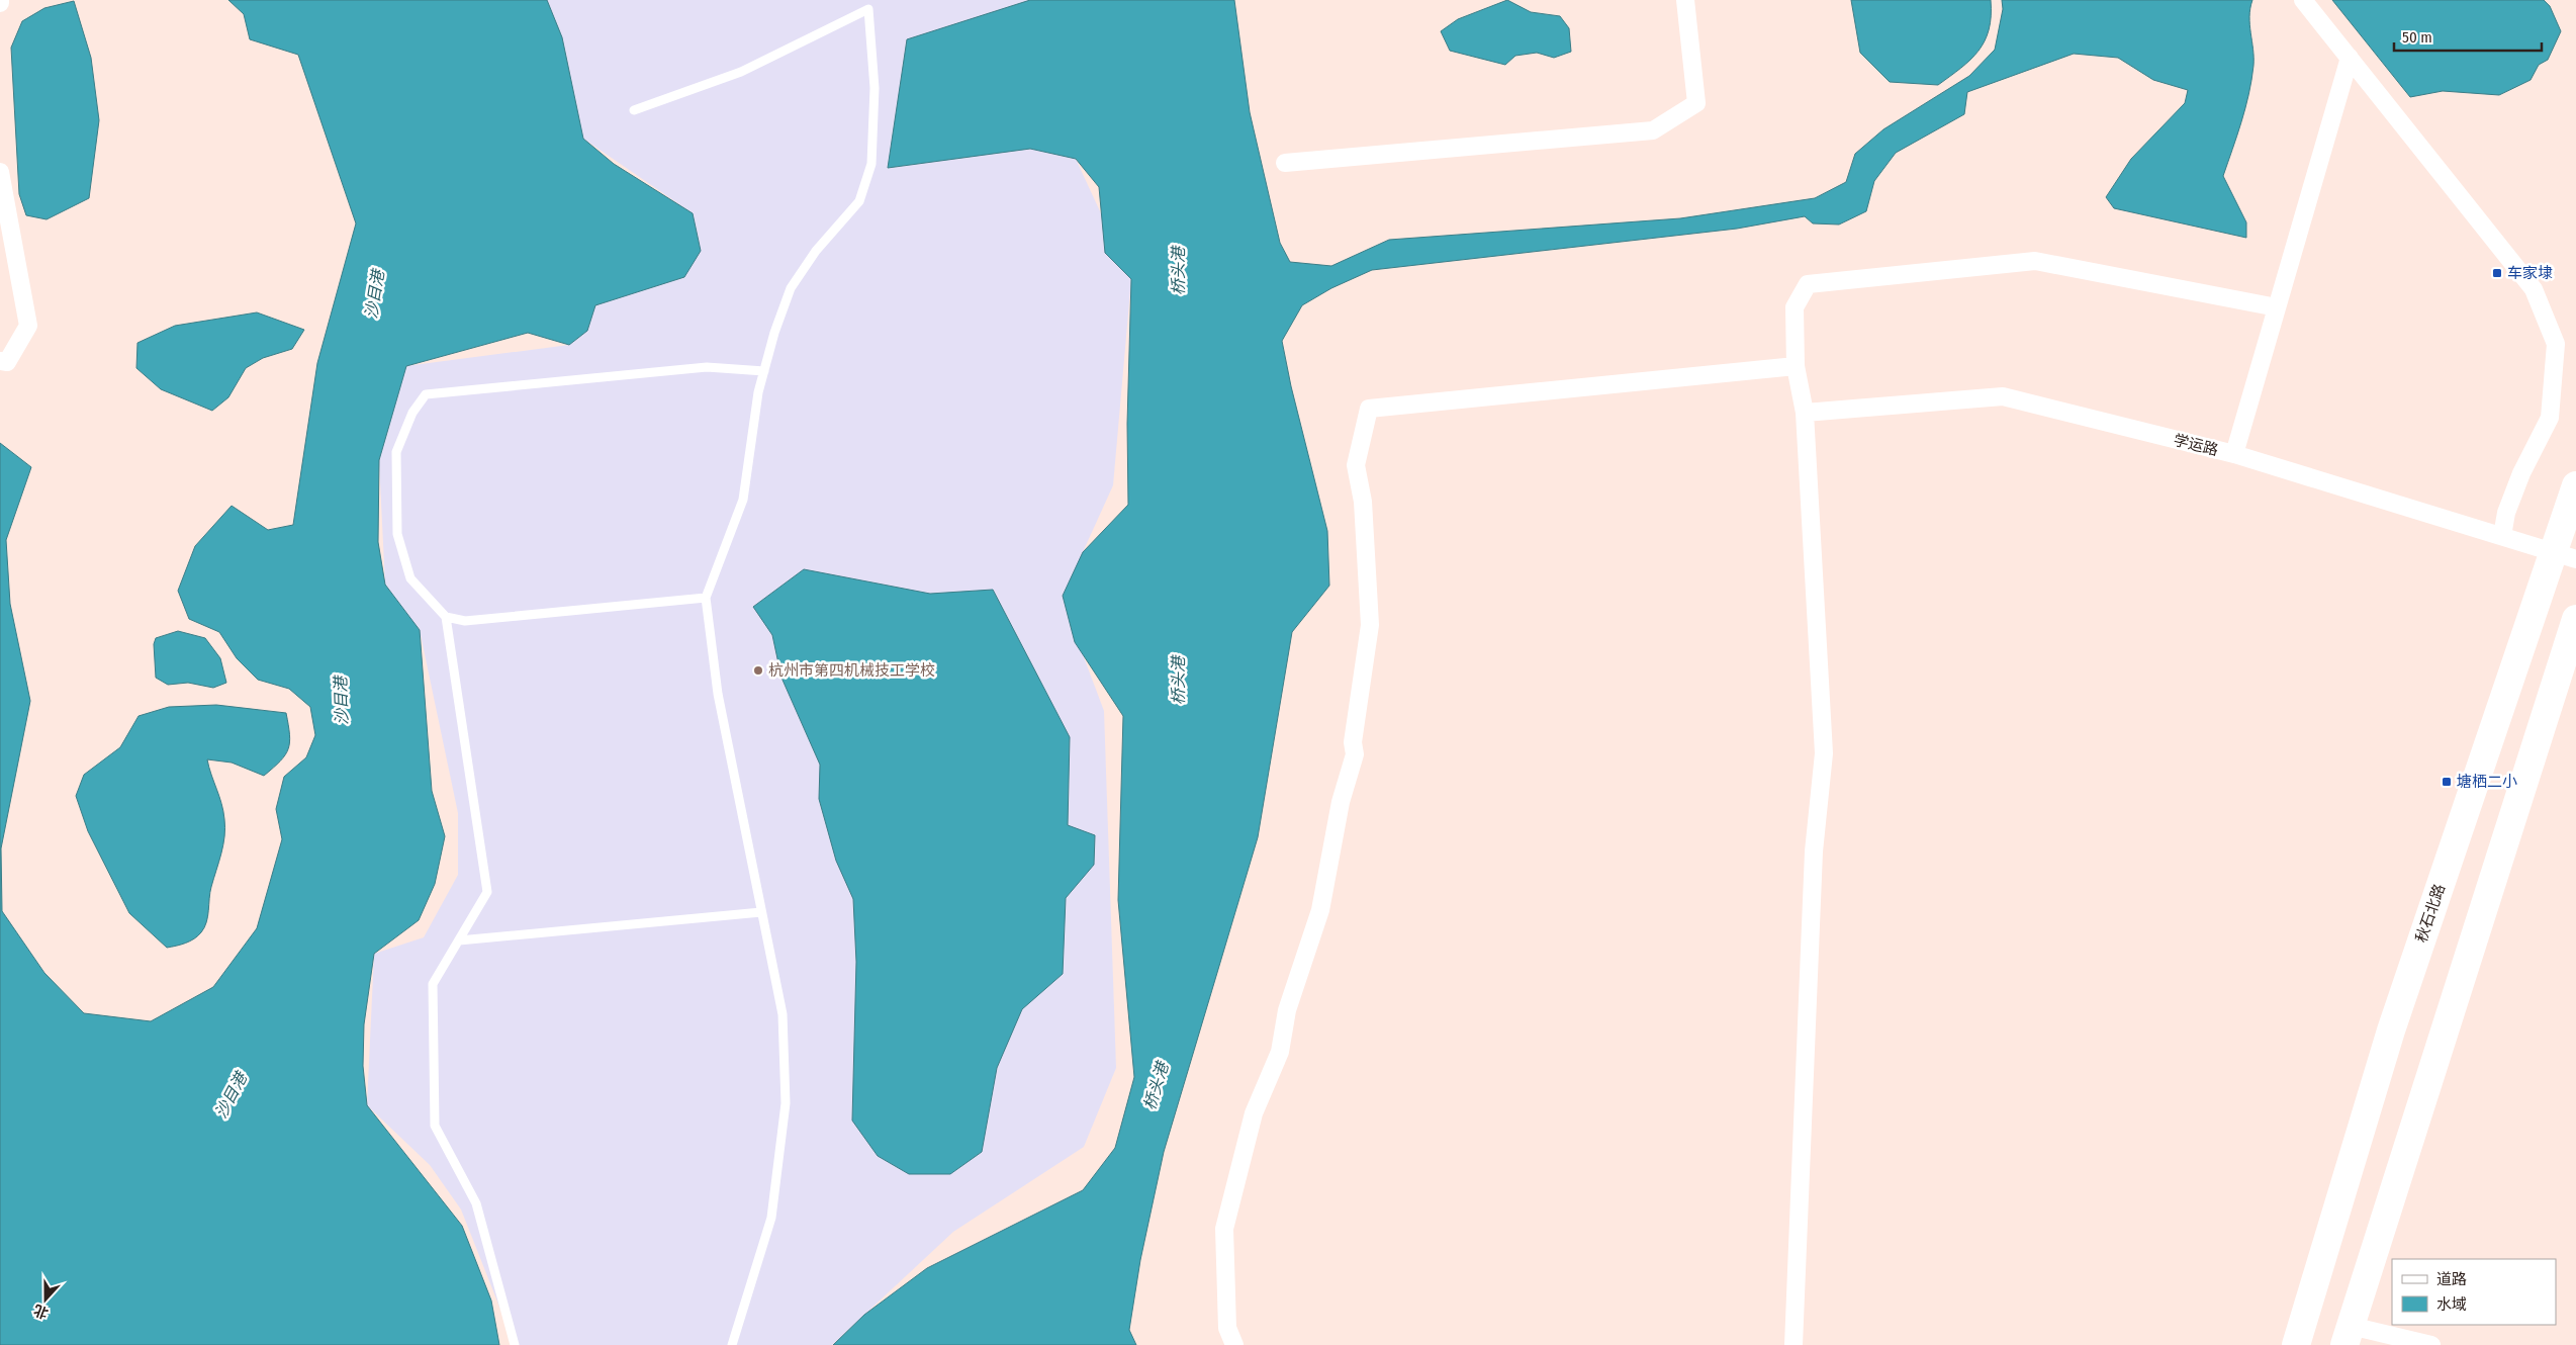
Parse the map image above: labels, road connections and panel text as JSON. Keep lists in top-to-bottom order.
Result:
{
  "streets": {
    "main road": ["秋石北路"],
    "street": ["学运路"]
  },
  "crossings": [
    ["学运路", "秋石北路"]
  ],
  "water": ["桥头港", "沙目港"],
  "places": {
    "transit": ["车家埭", "塘栖二小"],
    "other": ["杭州市第四机械技工学校"]
  },
  "legend": ["道路", "水域"],
  "scale_bar": "50 m",
  "north": "bottom"
}
